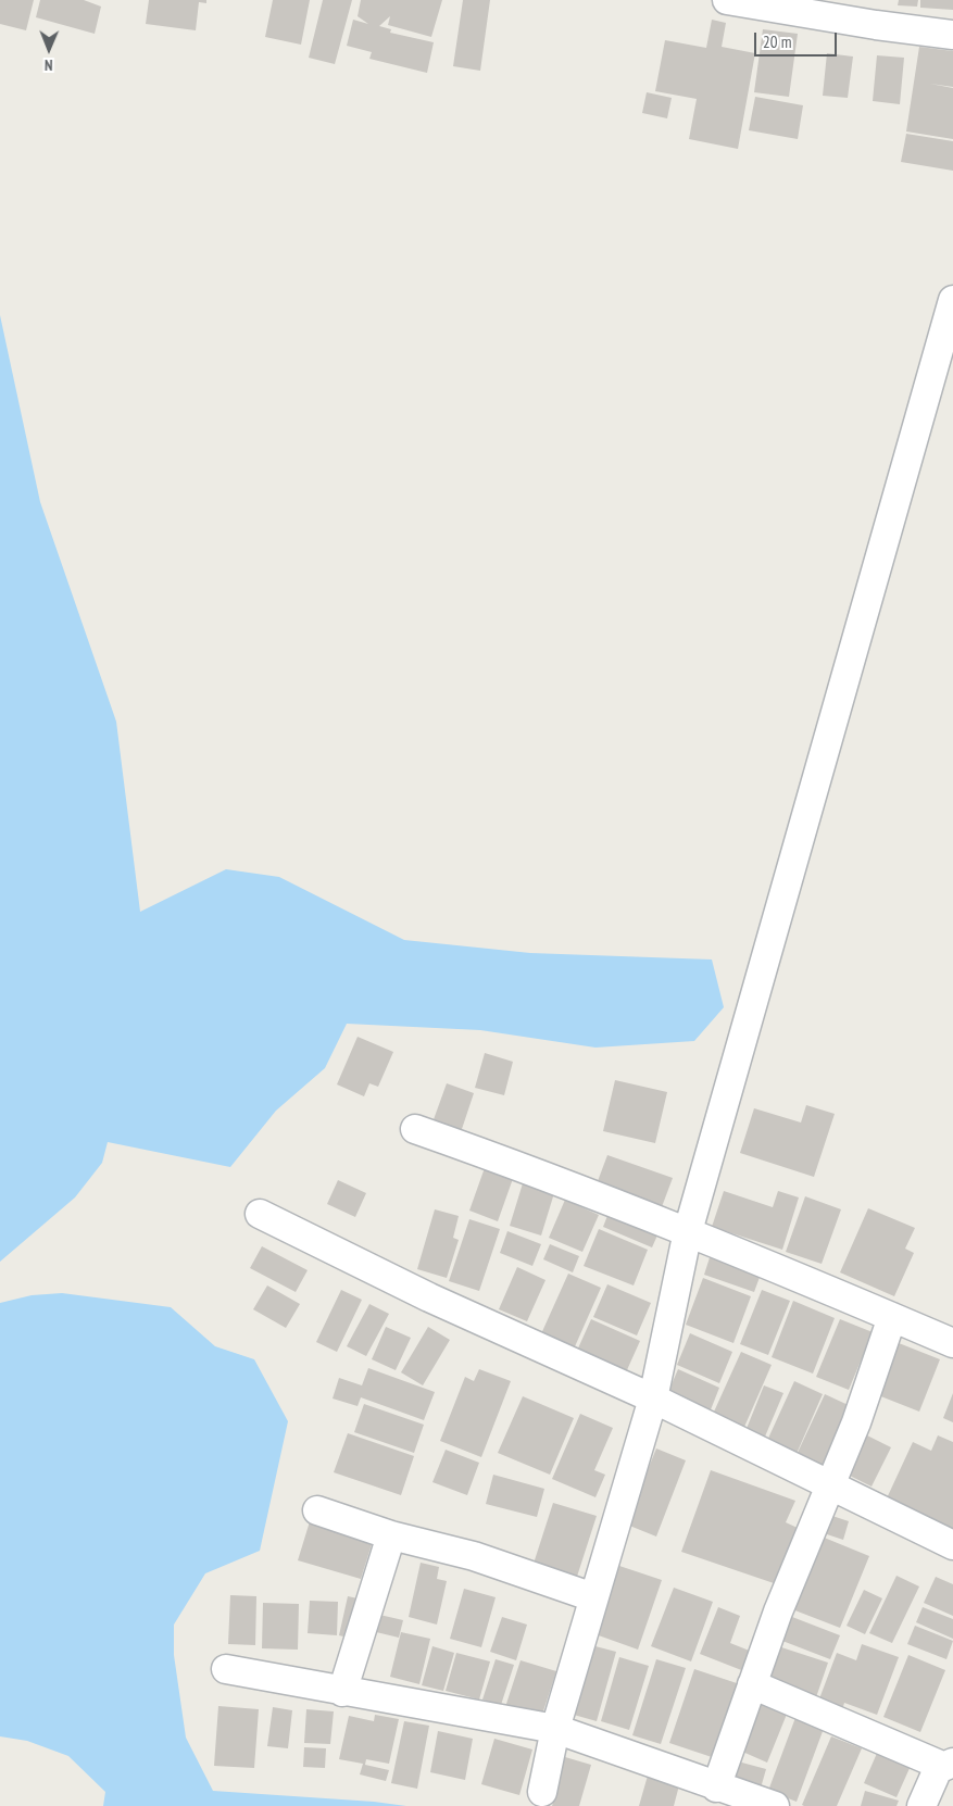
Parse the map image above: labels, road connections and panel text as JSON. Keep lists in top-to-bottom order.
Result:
{
  "scale_bar": "20 m",
  "north": "bottom"
}
